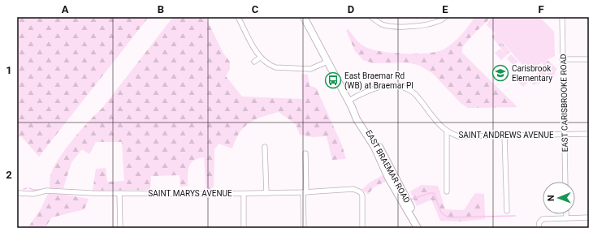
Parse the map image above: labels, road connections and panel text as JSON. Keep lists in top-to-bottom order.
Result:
{
  "streets": {
    "street": [
      "EAST CARISBROOKE ROAD",
      "SAINT ANDREWS AVENUE",
      "EAST BRAEMAR ROAD",
      "SAINT MARYS AVENUE"
    ]
  },
  "crossings": [
    ["EAST CARISBROOKE ROAD", "SAINT ANDREWS AVENUE"],
    ["SAINT ANDREWS AVENUE", "EAST BRAEMAR ROAD"]
  ],
  "places": {
    "school or university": ["Carisbrook Elementary"],
    "bus stop": ["East Braemar Rd (WB) at Braemar Pl"]
  },
  "north": "left",
  "grid": {
    "columns": [
      "A",
      "B",
      "C",
      "D",
      "E",
      "F"
    ],
    "rows": ["1", "2"]
  }
}
